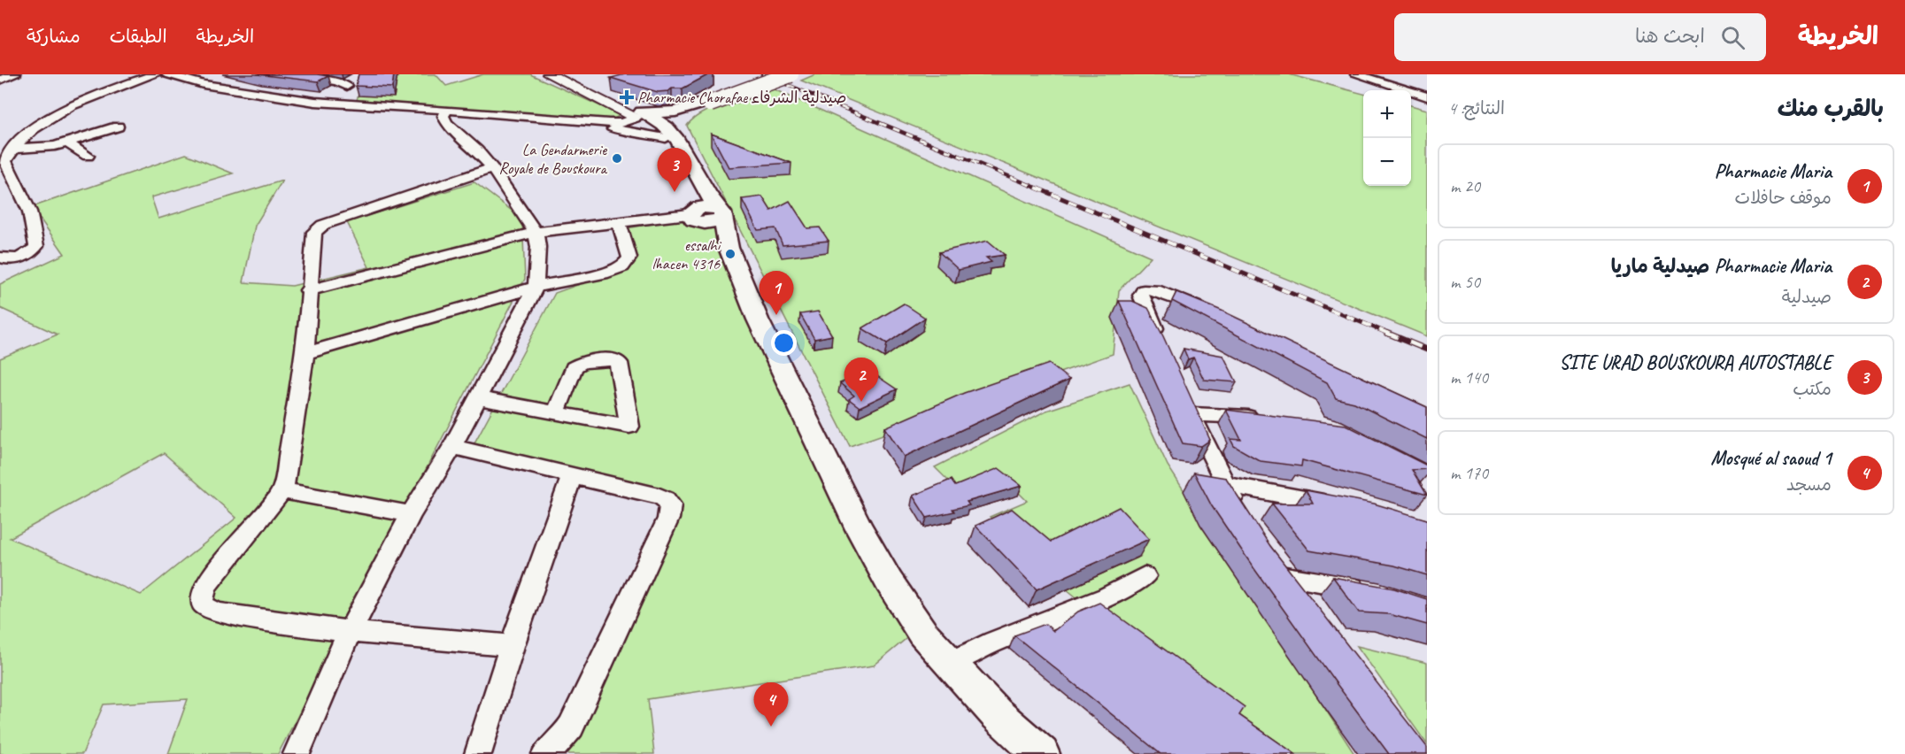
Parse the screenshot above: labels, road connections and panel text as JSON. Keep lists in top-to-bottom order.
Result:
{
  "places": {
    "health": ["Pharmacie Chorafae صيدلية الشرفاء"],
    "other": ["La Gendarmerie Royale de Bouskoura", "essalhi lhacen 4316"]
  },
  "page": {
    "header": "الخريطة",
    "search": "ابحث هنا",
    "nav": ["الخريطة", "الطبقات", "مشاركة"],
    "heading": ["بالقرب منك", "النتائج: 4"],
    "map_buttons": ["+", "−"],
    "list": [
      {
        "mark": "1",
        "name": "Pharmacie Maria",
        "note": "موقف حافلات",
        "value": "20 m"
      },
      {
        "mark": "2",
        "name": "Pharmacie Maria صيدلية ماريا",
        "note": "صيدلية",
        "value": "50 m"
      },
      {
        "mark": "3",
        "name": "SITE URAD BOUSKOURA AUTOSTABLE",
        "note": "مكتب",
        "value": "140 m"
      },
      {
        "mark": "4",
        "name": "Mosqué al saoud 1",
        "note": "مسجد",
        "value": "170 m"
      }
    ],
    "pins": [
      "3",
      "1",
      "2",
      "4"
    ]
  }
}
